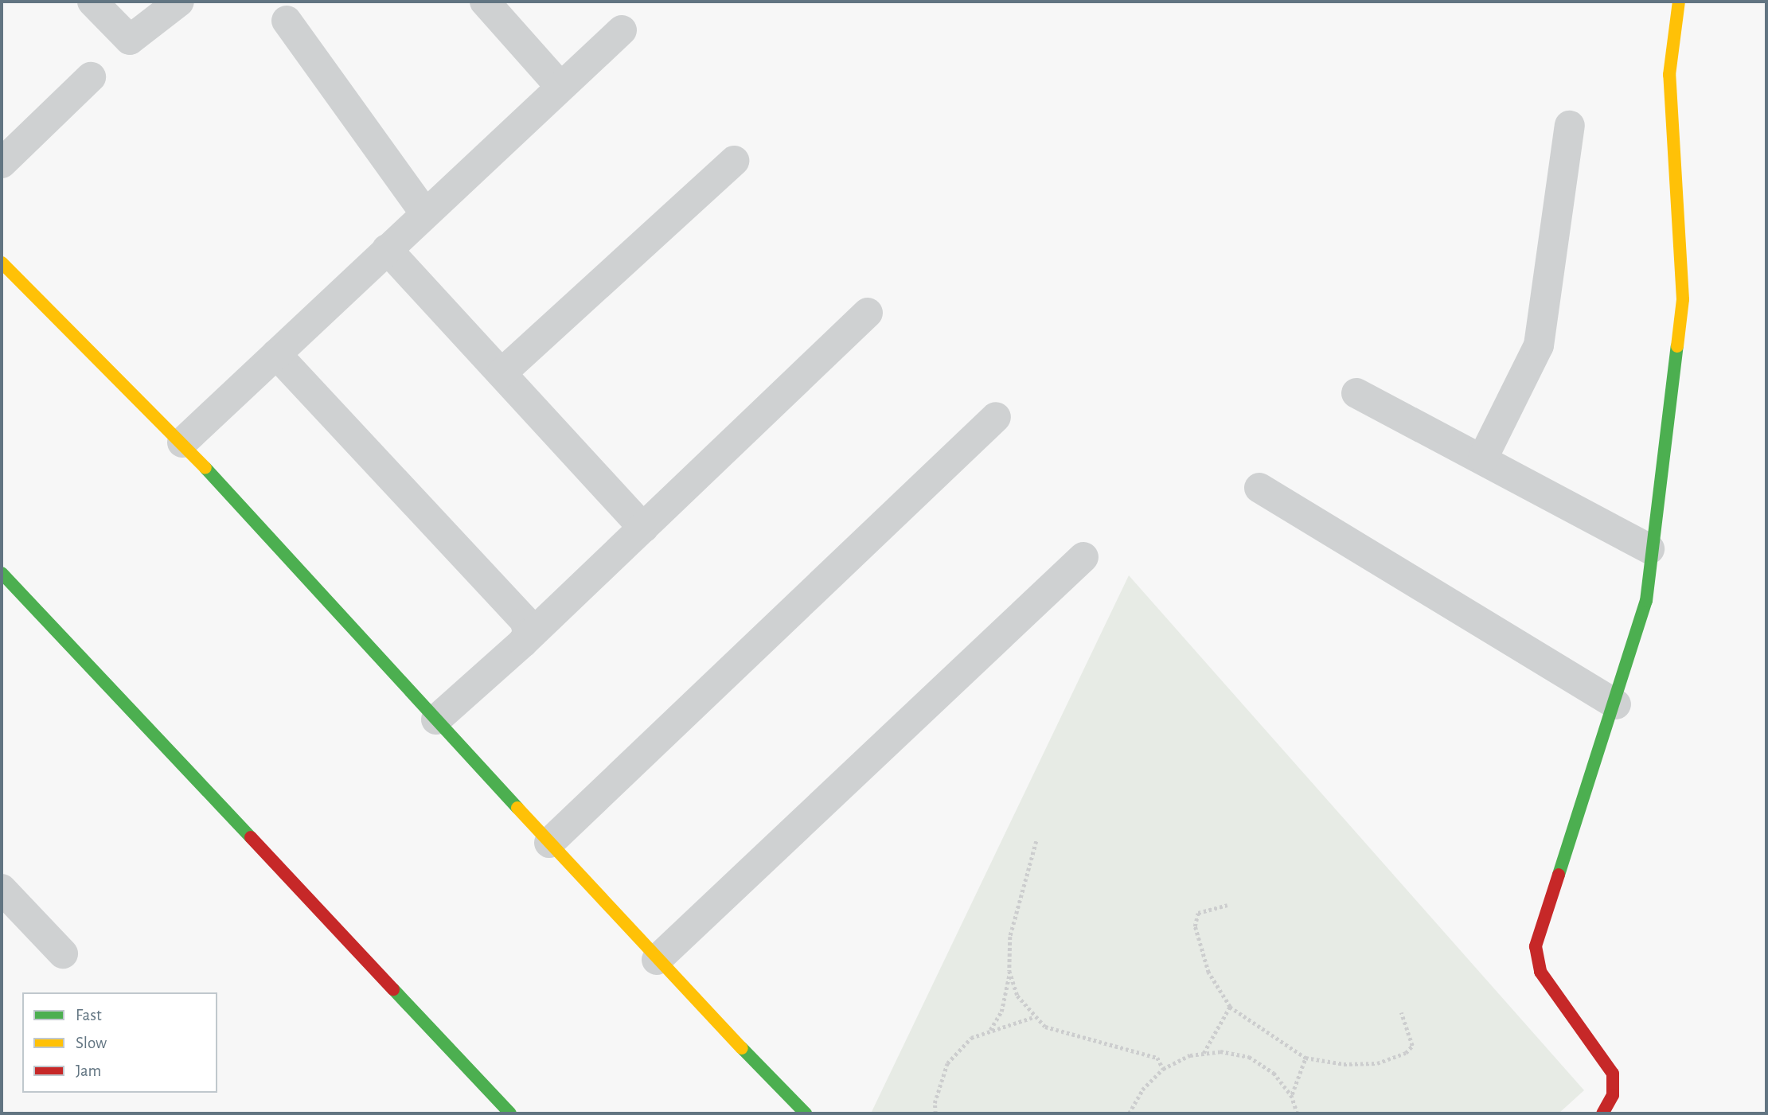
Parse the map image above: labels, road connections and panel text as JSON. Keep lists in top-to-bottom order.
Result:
{
  "legend": ["Fast", "Slow", "Jam"]
}
